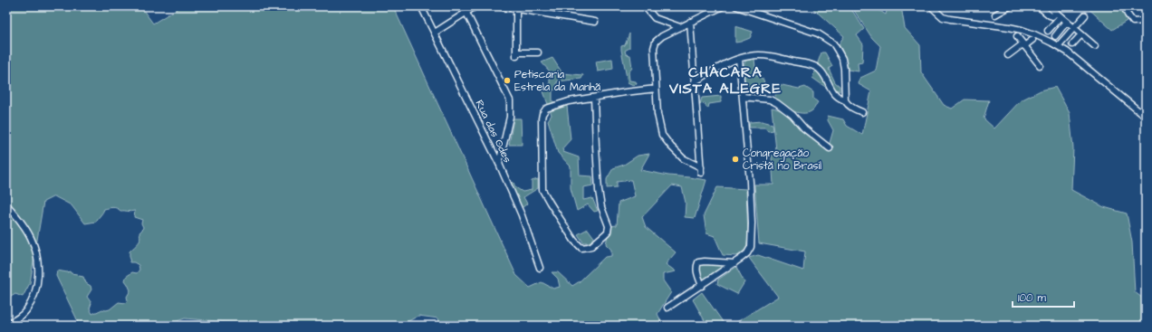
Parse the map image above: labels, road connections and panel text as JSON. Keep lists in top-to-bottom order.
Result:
{
  "streets": {
    "street": ["Rua das Odes"]
  },
  "districts": ["CHÁCARA VISTA ALEGRE"],
  "places": ["Petiscaria Estrela da Manhã", "Congregação Cristã no Brasil"],
  "scale_bar": "100 m"
}
